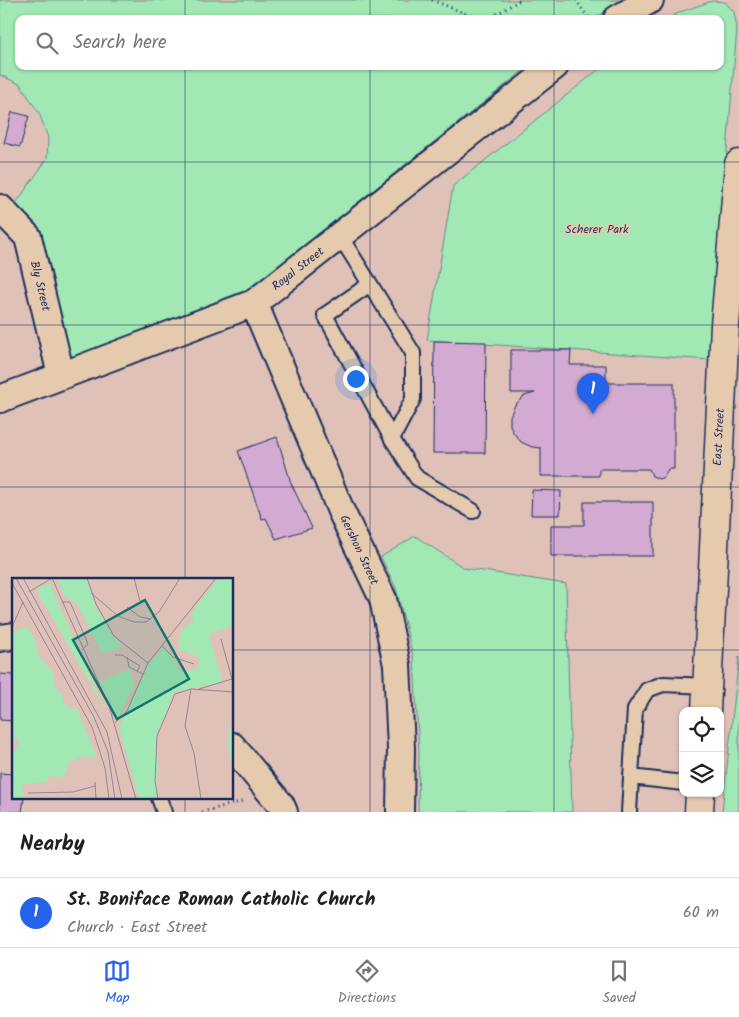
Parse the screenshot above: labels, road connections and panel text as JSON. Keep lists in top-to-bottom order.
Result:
{
  "streets": {
    "main road": ["East Street"],
    "street": ["Royal Street", "Bly Street", "Gershon Street"]
  },
  "crossings": [
    ["Royal Street", "Bly Street"],
    ["Royal Street", "Gershon Street"]
  ],
  "parks": ["Scherer Park"],
  "page": {
    "search": "Search here",
    "pins": "1",
    "heading": "Nearby",
    "list": [
      {
        "mark": "1",
        "name": "St. Boniface Roman Catholic Church",
        "note": "Church · East Street",
        "value": "60 m"
      }
    ],
    "nav": ["Map", "Directions", "Saved"]
  }
}
